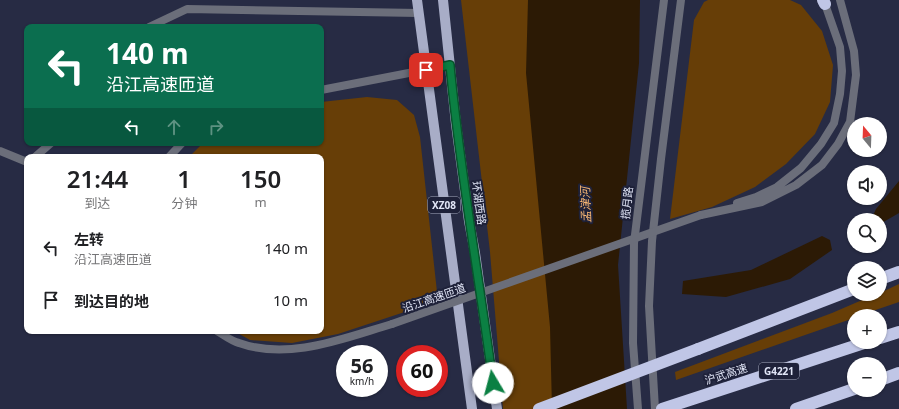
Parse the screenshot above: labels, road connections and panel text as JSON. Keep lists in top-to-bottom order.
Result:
{
  "streets": {
    "highway": ["G4221", "沪武高速"],
    "main road": ["环湖西路", "XZ08"],
    "street": ["揽月路", "沿江高速匝道"]
  },
  "water": ["孟津河"],
  "north": "top",
  "page": {
    "turn": ["140 m", "沿江高速匝道"],
    "map_buttons": ["+", "−"],
    "eta": [
      "21:44",
      "到达",
      "1",
      "分钟",
      "150",
      "m"
    ],
    "list": [
      {
        "name": "左转",
        "note": "沿江高速匝道",
        "value": "140 m"
      },
      {
        "name": "到达目的地",
        "value": "10 m"
      }
    ],
    "speed": "56 km/h",
    "limit": "60"
  }
}
